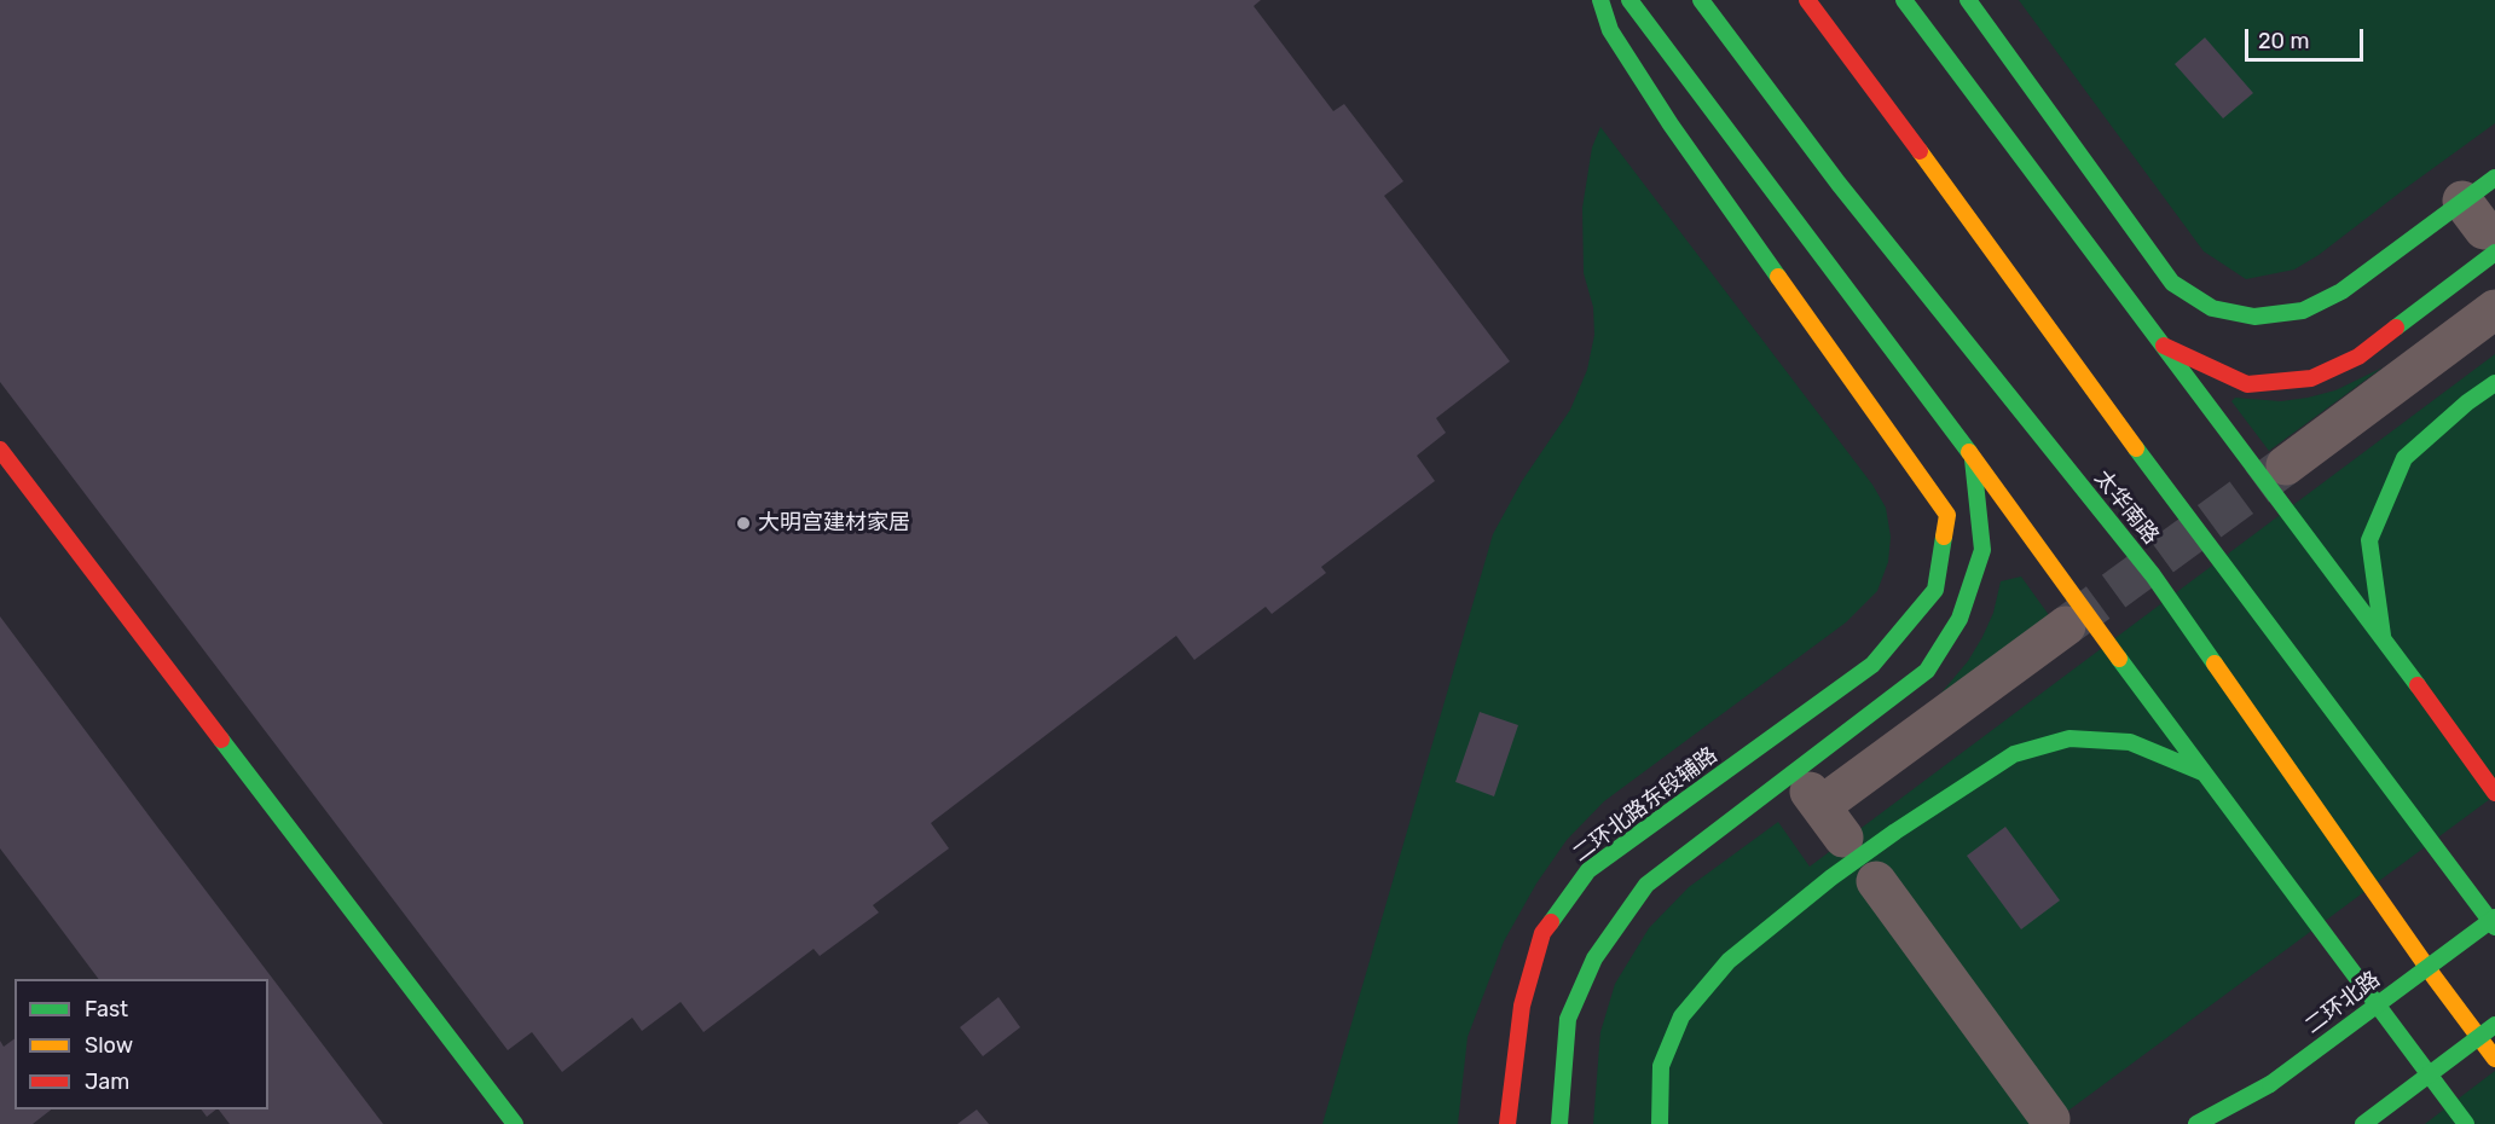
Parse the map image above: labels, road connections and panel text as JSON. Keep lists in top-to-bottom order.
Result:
{
  "streets": {
    "main road": ["太华南路", "二环北路东段辅路", "二环北路"]
  },
  "places": ["大明宫建材家居"],
  "legend": ["Fast", "Slow", "Jam"],
  "scale_bar": "20 m"
}
